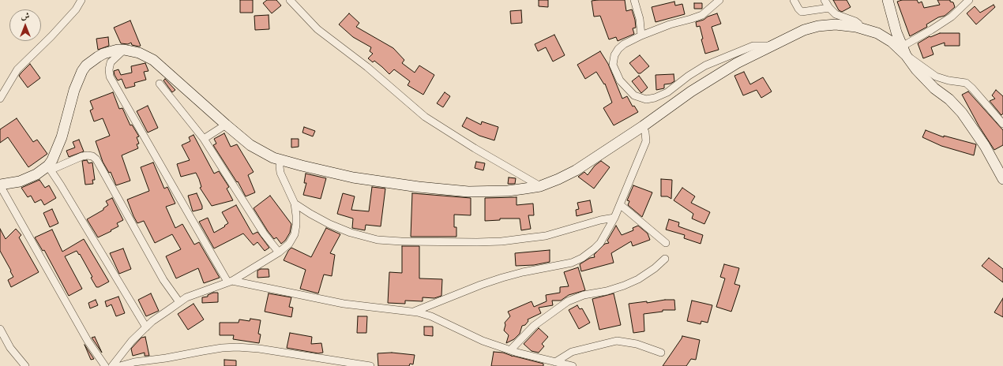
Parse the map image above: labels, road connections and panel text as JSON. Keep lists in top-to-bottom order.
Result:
{
  "north": "top"
}
